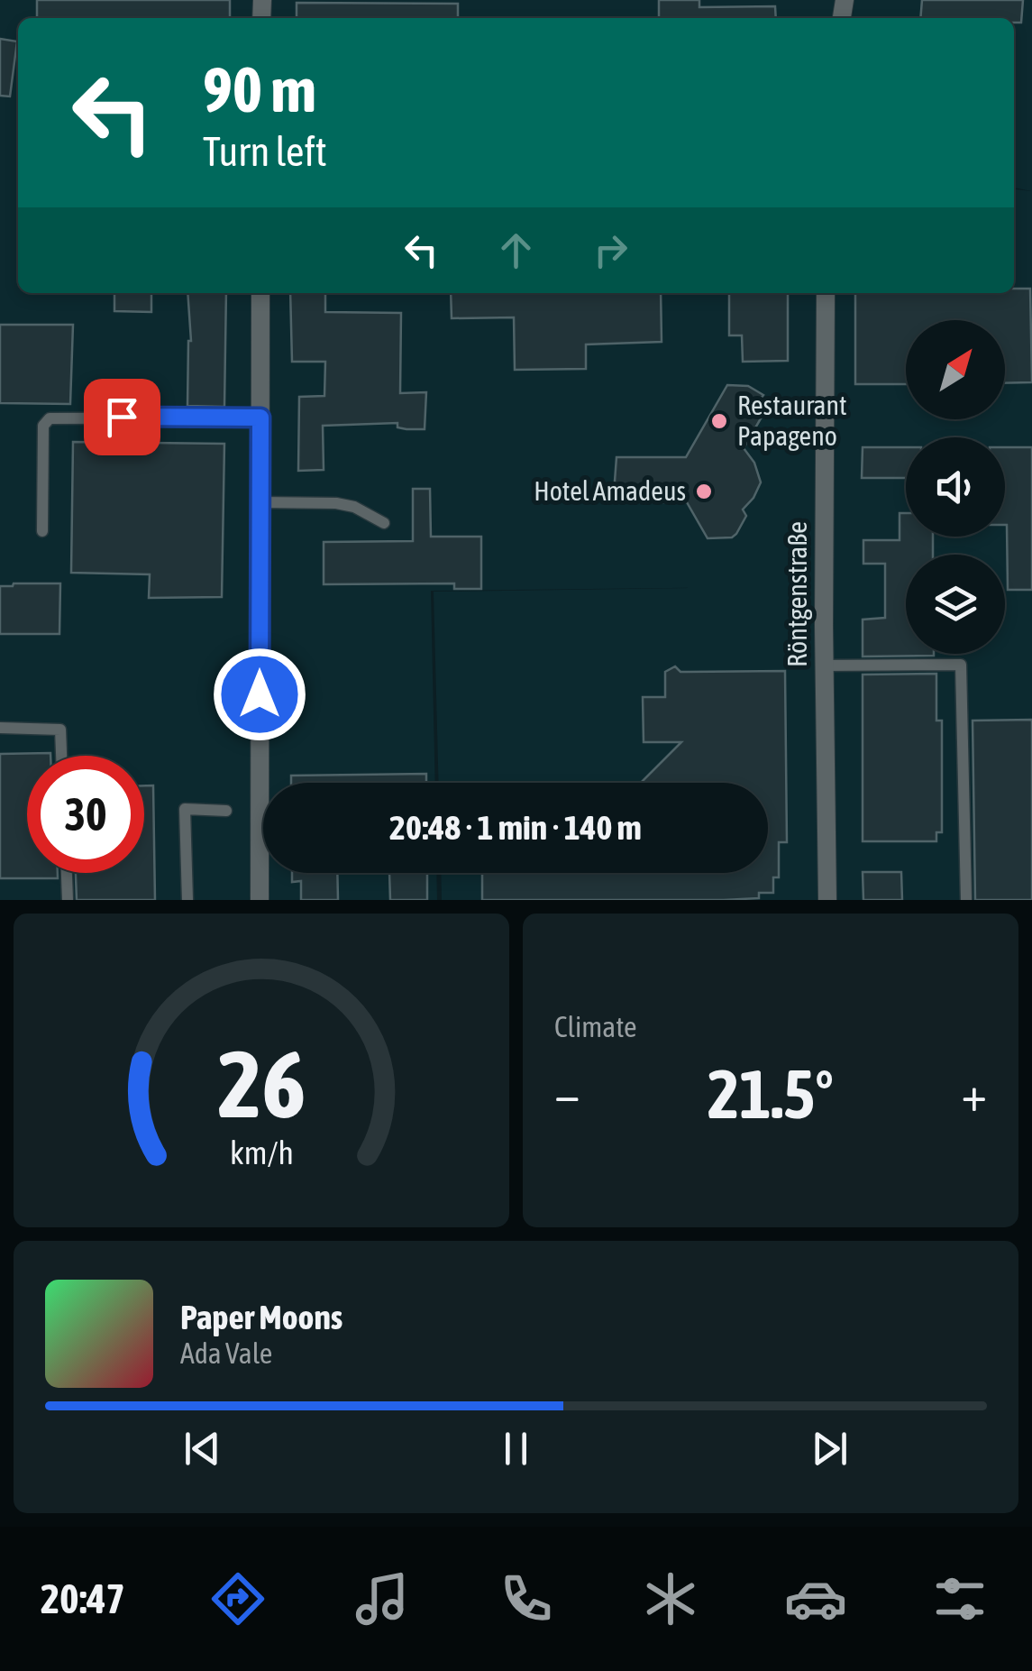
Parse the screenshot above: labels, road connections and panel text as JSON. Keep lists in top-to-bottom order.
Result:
{
  "streets": {
    "street": ["Röntgenstraße"]
  },
  "places": ["Restaurant Papageno", "Hotel Amadeus"],
  "north": "top right",
  "page": {
    "turn": ["90 m", "Turn left"],
    "limit": "30",
    "trip": "20:48 · 1 min · 140 m",
    "tile": "Climate",
    "heat": ["−", "21.5°", "+"],
    "song": ["Paper Moons", "Ada Vale"],
    "tabs": "20:47",
    "gauge": ["26", "km/h"]
  }
}
